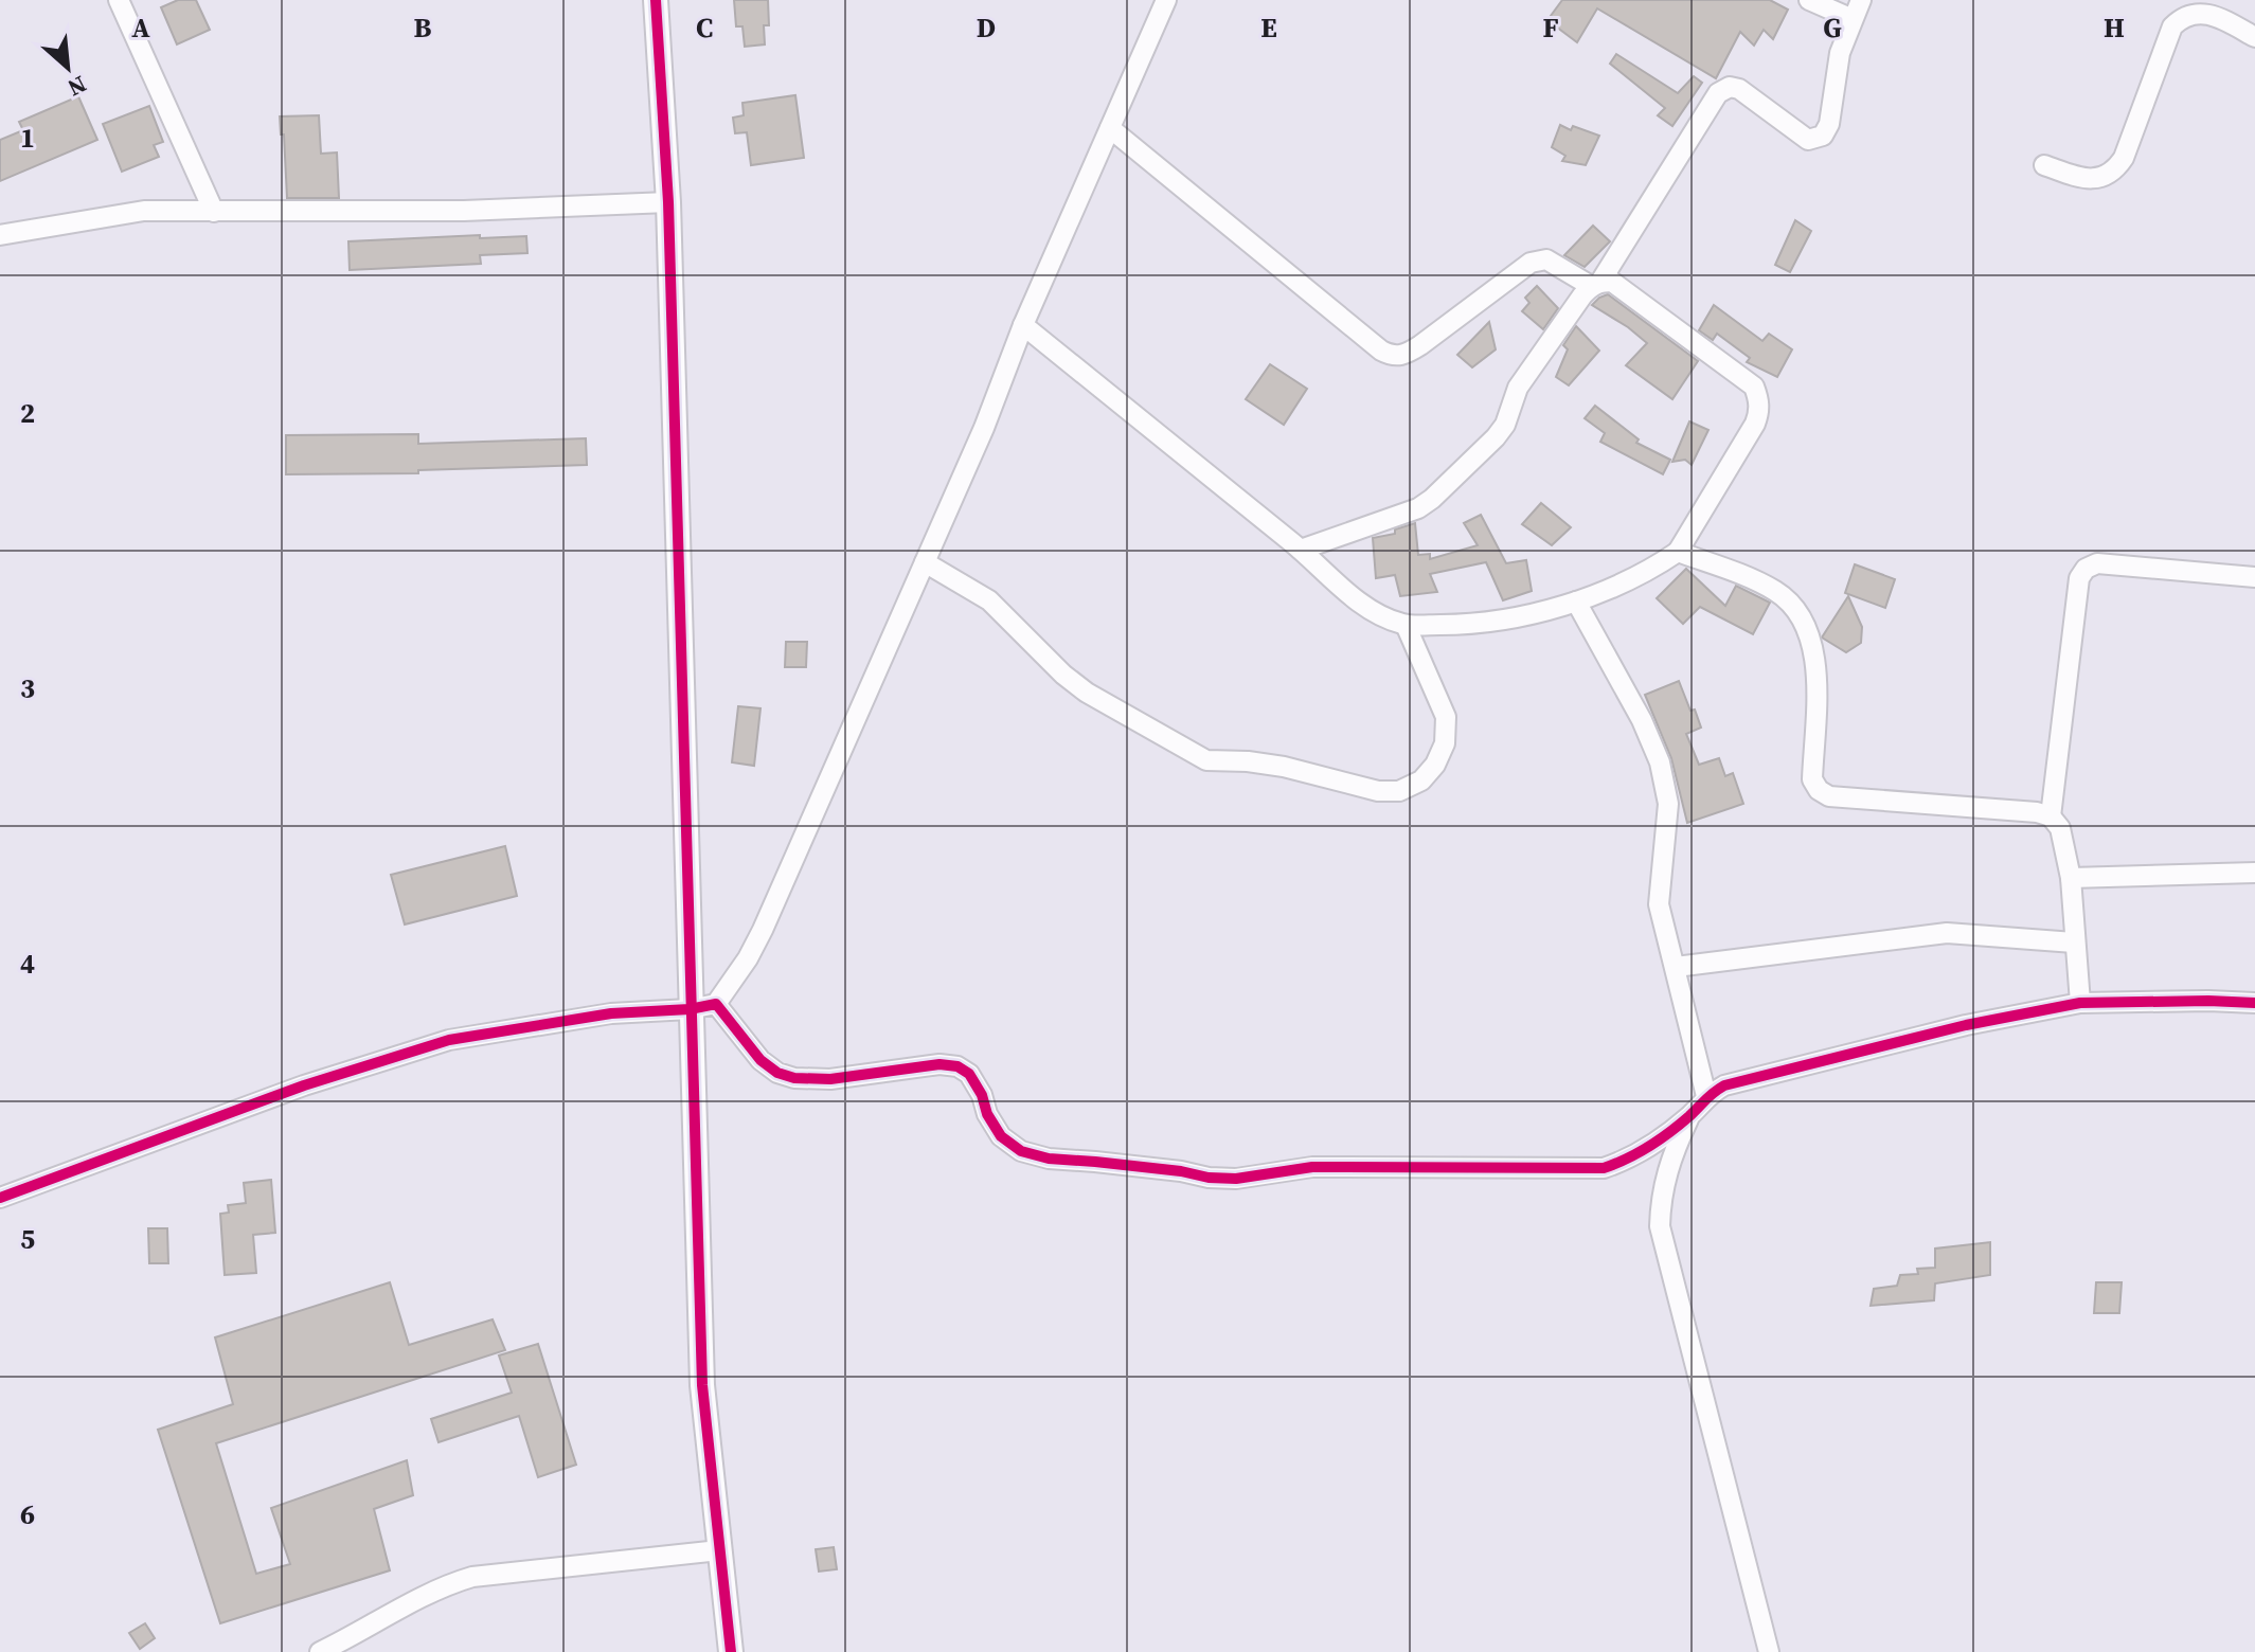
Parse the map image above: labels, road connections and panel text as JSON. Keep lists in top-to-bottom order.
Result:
{
  "north": "bottom right",
  "grid": {
    "columns": [
      "A",
      "B",
      "C",
      "D",
      "E",
      "F",
      "G",
      "H"
    ],
    "rows": [
      "1",
      "2",
      "3",
      "4",
      "5",
      "6"
    ]
  }
}
